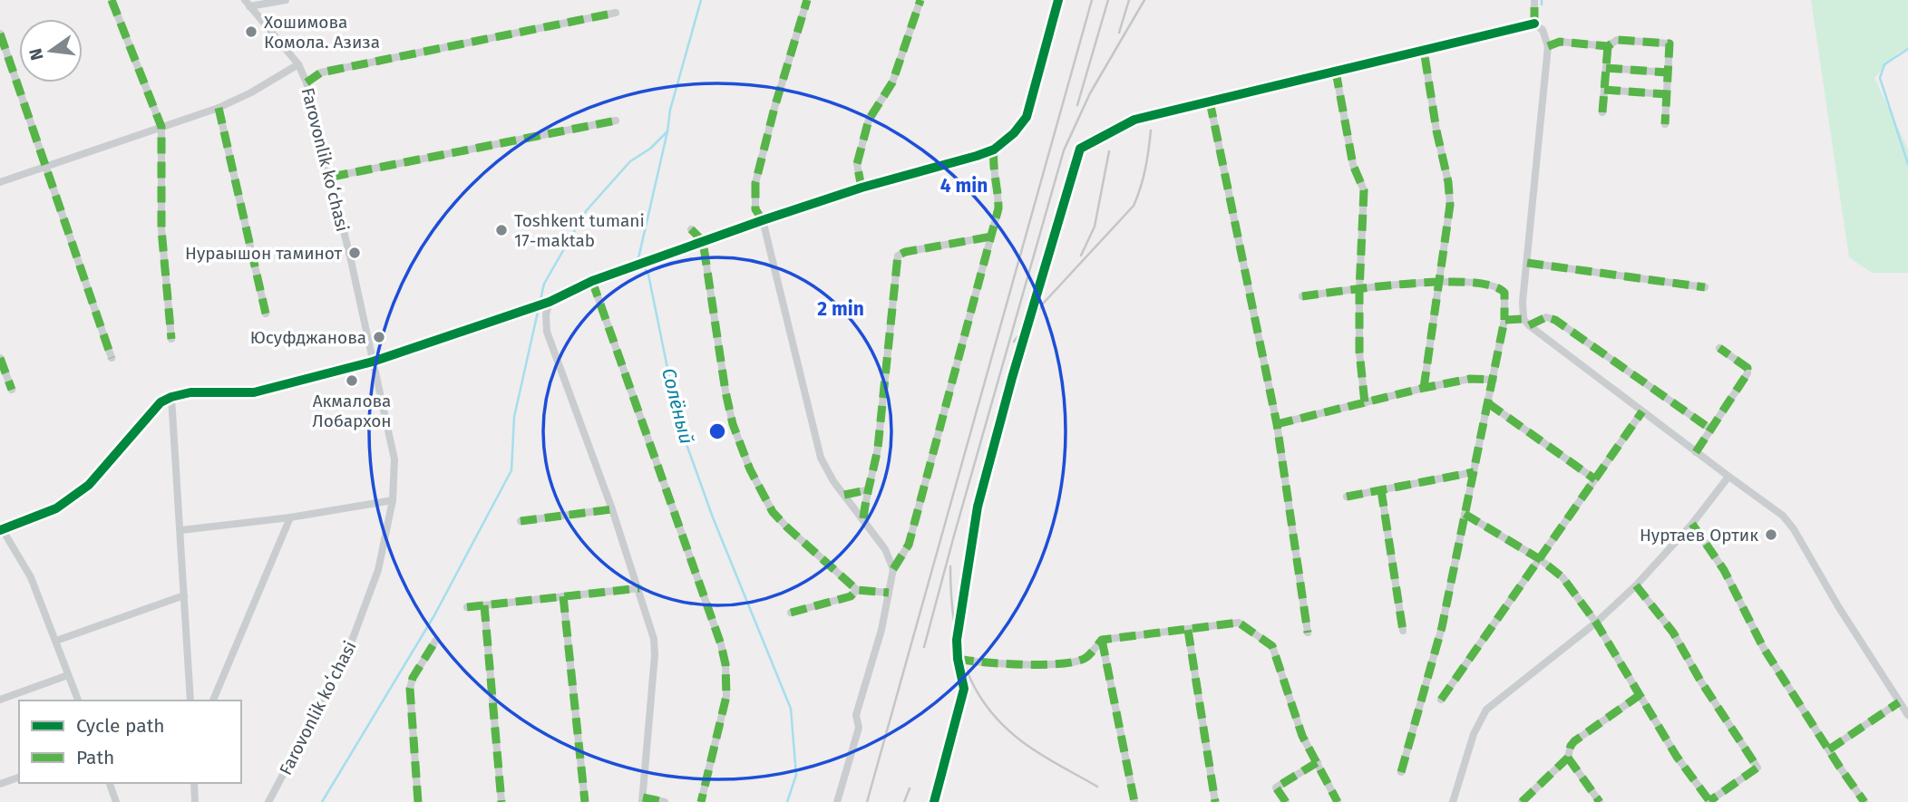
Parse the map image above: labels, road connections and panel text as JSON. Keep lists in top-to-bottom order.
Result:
{
  "streets": {
    "street": ["Farovonlik koʻchasi"]
  },
  "water": ["Солёный"],
  "places": [
    "Хошимова Комола. Азиза",
    "Toshkent tumani 17-maktab",
    "Нураышон таминот",
    "Юсуфджанова",
    "Акмалова Лобархон",
    "Нуртаев Ортик"
  ],
  "legend": ["Cycle path", "Path"],
  "north": "left",
  "rings": ["4 min", "2 min"]
}
